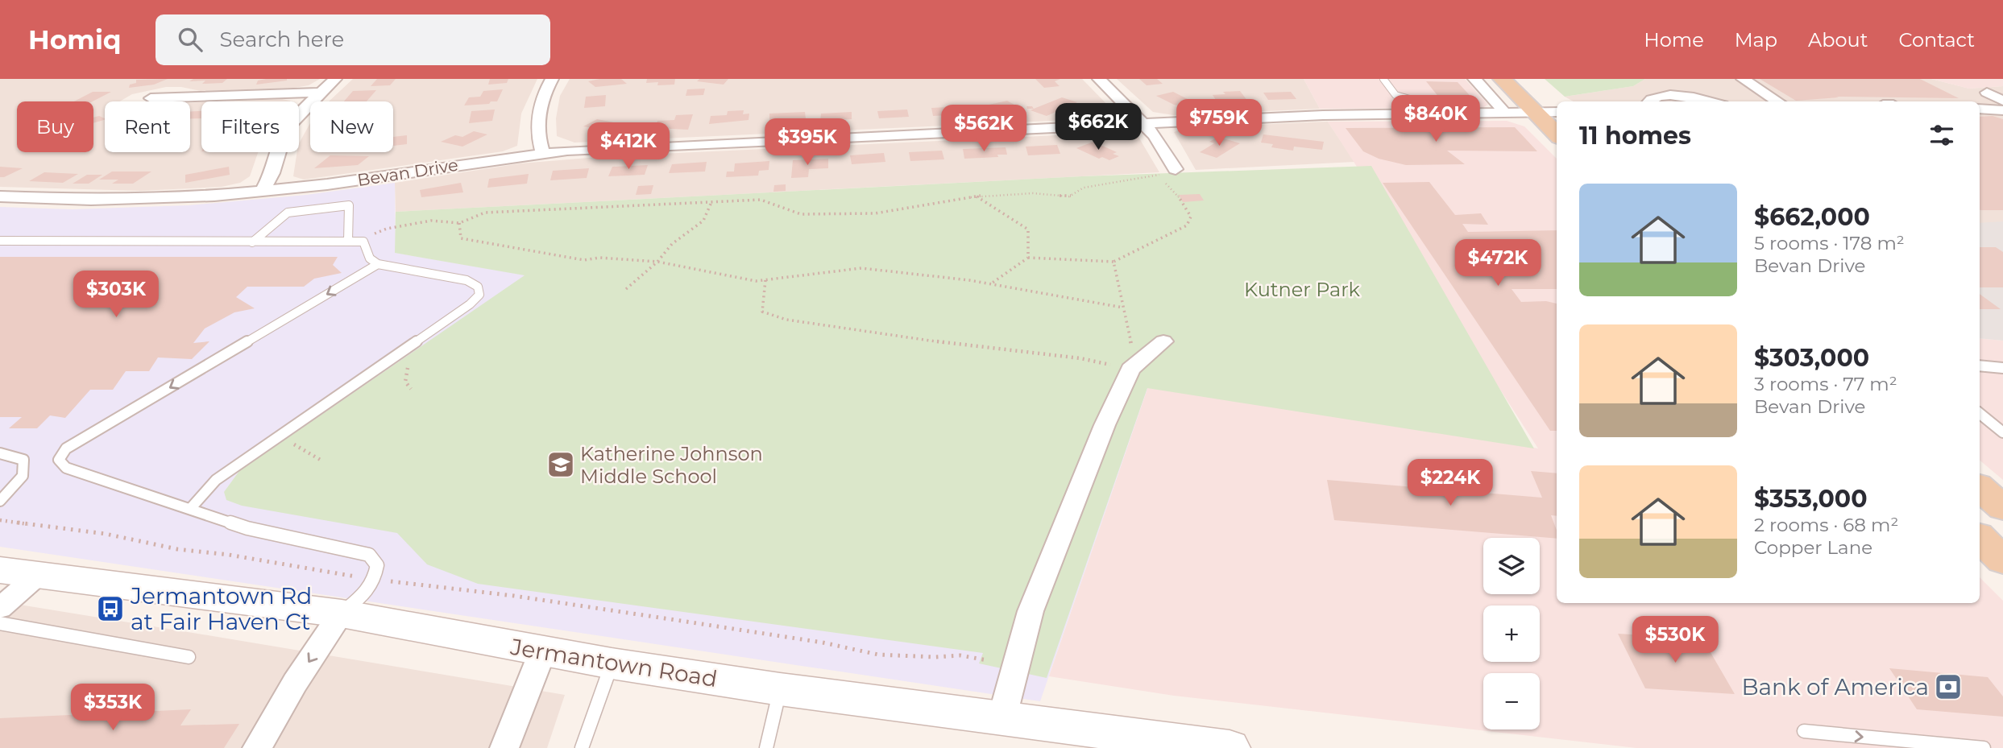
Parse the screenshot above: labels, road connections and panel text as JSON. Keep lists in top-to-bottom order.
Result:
{
  "streets": {
    "main road": ["Jermantown Road"],
    "street": ["Bevan Drive"]
  },
  "parks": ["Kutner Park"],
  "places": {
    "school or university": ["Katherine Johnson Middle School"],
    "bus stop": ["Jermantown Rd at Fair Haven Ct"],
    "bank": ["Bank of America"]
  },
  "page": {
    "header": "Homiq",
    "search": "Search here",
    "nav": [
      "Home",
      "Map",
      "About",
      "Contact"
    ],
    "price": [
      "$840K",
      "$759K",
      "$662K",
      "$562K",
      "$395K",
      "$412K",
      "$472K",
      "$303K",
      "$224K",
      "$530K",
      "$353K"
    ],
    "chip": [
      "Buy",
      "Rent",
      "Filters",
      "New"
    ],
    "heading": "11 homes",
    "list": [
      {
        "name": "$662,000",
        "note": "5 rooms · 178 m² · Bevan Drive"
      },
      {
        "name": "$303,000",
        "note": "3 rooms · 77 m² · Bevan Drive"
      },
      {
        "name": "$353,000",
        "note": "2 rooms · 68 m² · Copper Lane"
      }
    ],
    "map_buttons": ["+", "−"]
  }
}
